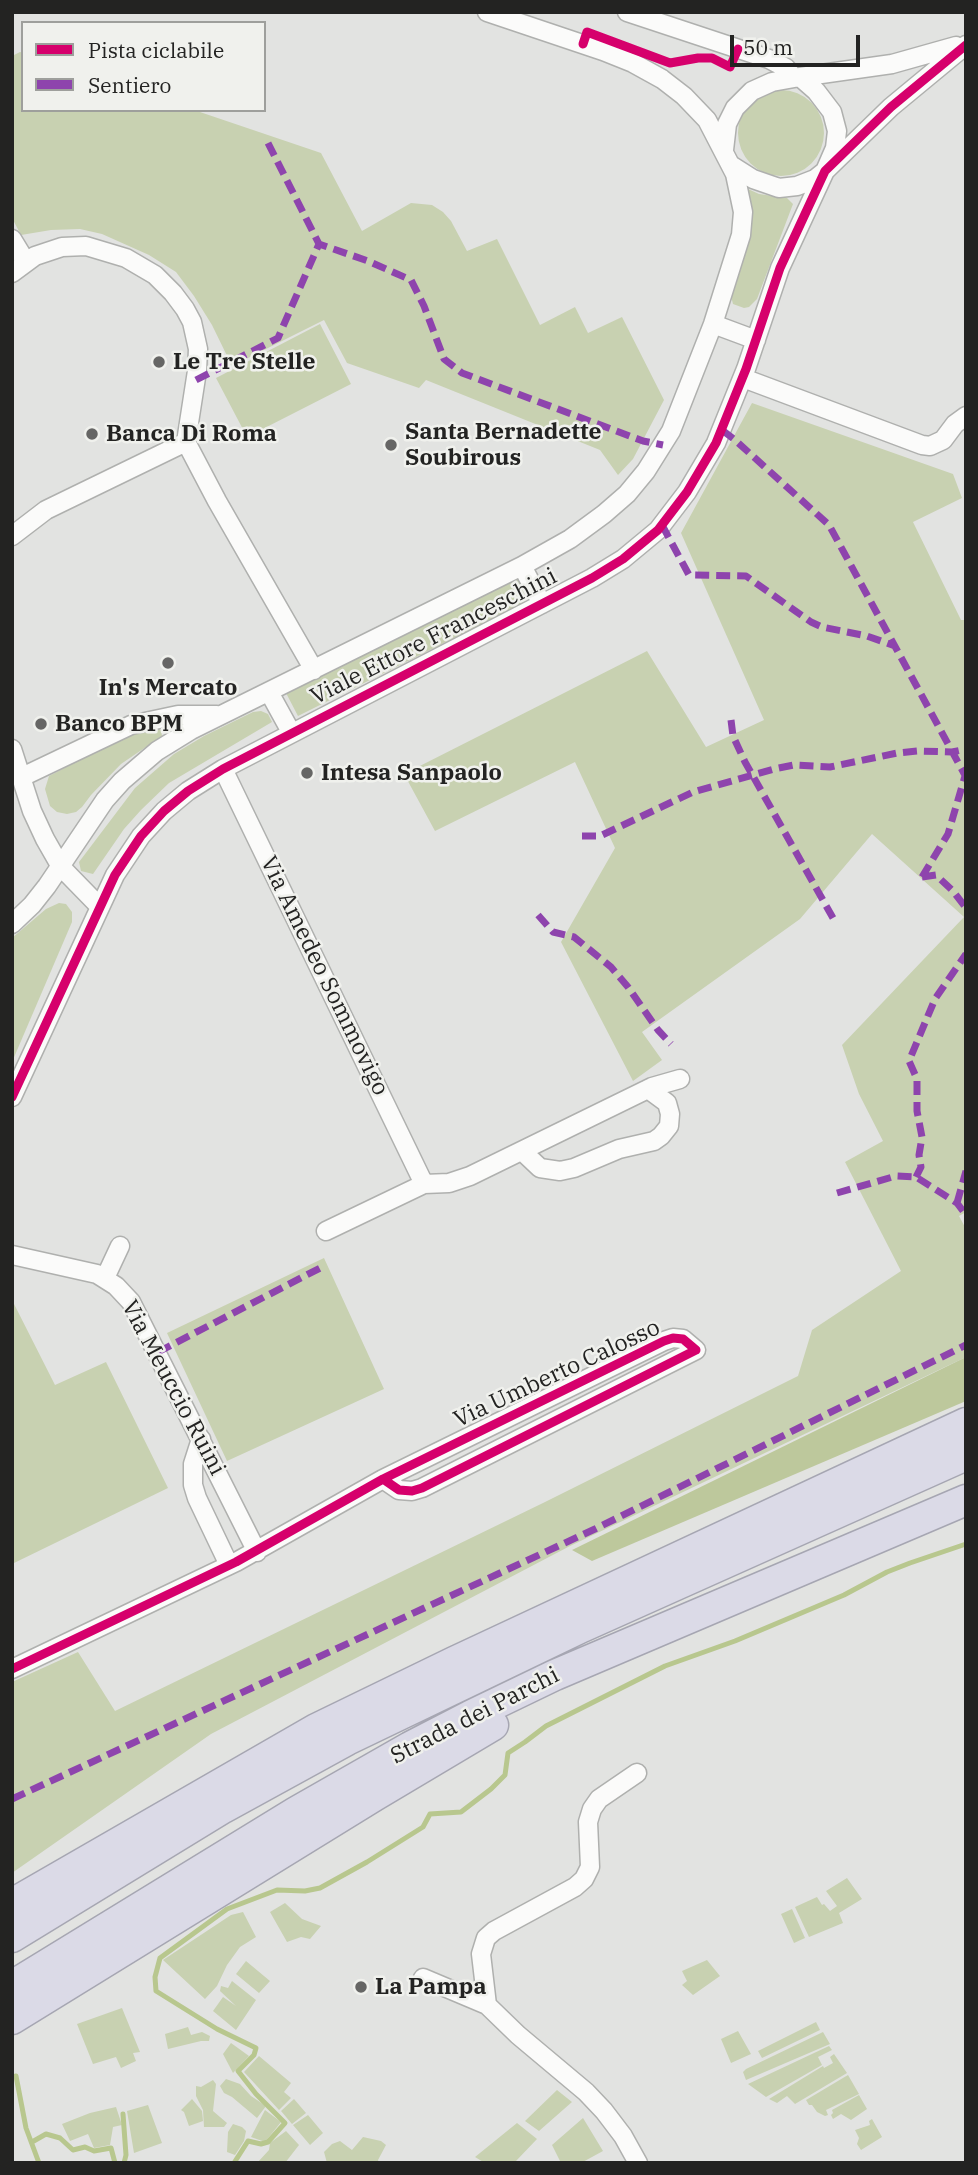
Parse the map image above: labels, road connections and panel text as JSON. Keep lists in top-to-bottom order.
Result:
{
  "streets": {
    "highway": ["Strada dei Parchi"],
    "street": [
      "Viale Ettore Franceschini",
      "Via Amedeo Sommovigo",
      "Via Umberto Calosso",
      "Via Meuccio Ruini"
    ]
  },
  "crossings": [
    ["Viale Ettore Franceschini", "Via Amedeo Sommovigo"],
    ["Via Umberto Calosso", "Via Meuccio Ruini"]
  ],
  "places": [
    "Le Tre Stelle",
    "Banca Di Roma",
    "Santa Bernadette Soubirous",
    "In's Mercato",
    "Banco BPM",
    "Intesa Sanpaolo",
    "La Pampa"
  ],
  "legend": ["Pista ciclabile", "Sentiero"],
  "scale_bar": "50 m"
}
